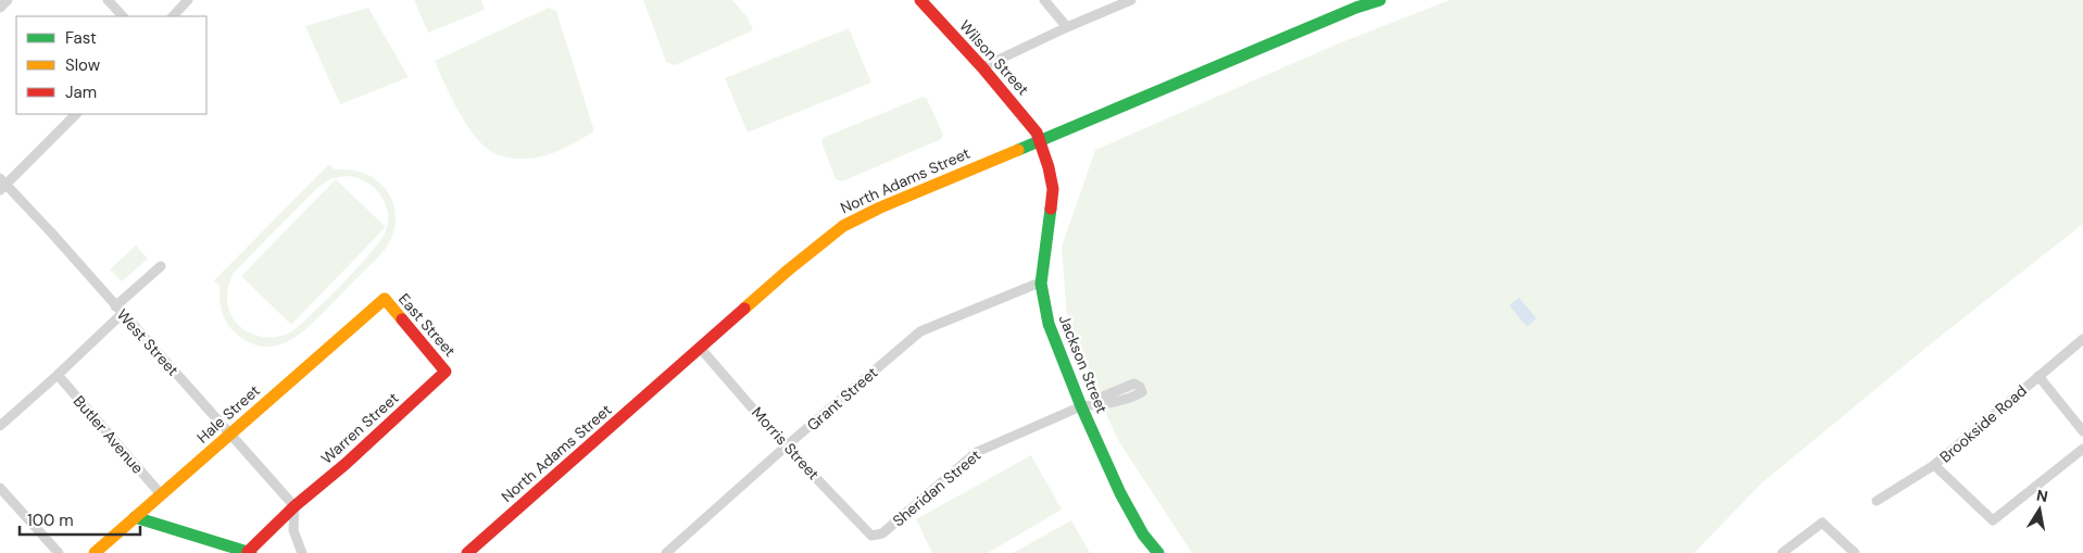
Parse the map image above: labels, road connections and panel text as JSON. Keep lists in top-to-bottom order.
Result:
{
  "streets": {
    "street": [
      "Wilson Street",
      "North Adams Street",
      "East Street",
      "West Street",
      "Jackson Street",
      "Grant Street",
      "Hale Street",
      "Brookside Road",
      "Warren Street",
      "Butler Avenue",
      "Morris Street",
      "Sheridan Street"
    ]
  },
  "crossings": [
    ["Wilson Street", "North Adams Street"],
    ["Wilson Street", "Jackson Street"],
    ["North Adams Street", "Jackson Street"],
    ["North Adams Street", "Morris Street"],
    ["East Street", "Hale Street"],
    ["East Street", "Warren Street"],
    ["West Street", "Hale Street"],
    ["West Street", "Warren Street"],
    ["Jackson Street", "Grant Street"],
    ["Jackson Street", "Sheridan Street"],
    ["Grant Street", "Morris Street"],
    ["Hale Street", "Butler Avenue"],
    ["Morris Street", "Sheridan Street"]
  ],
  "legend": ["Fast", "Slow", "Jam"],
  "scale_bar": "100 m",
  "north": "top"
}
